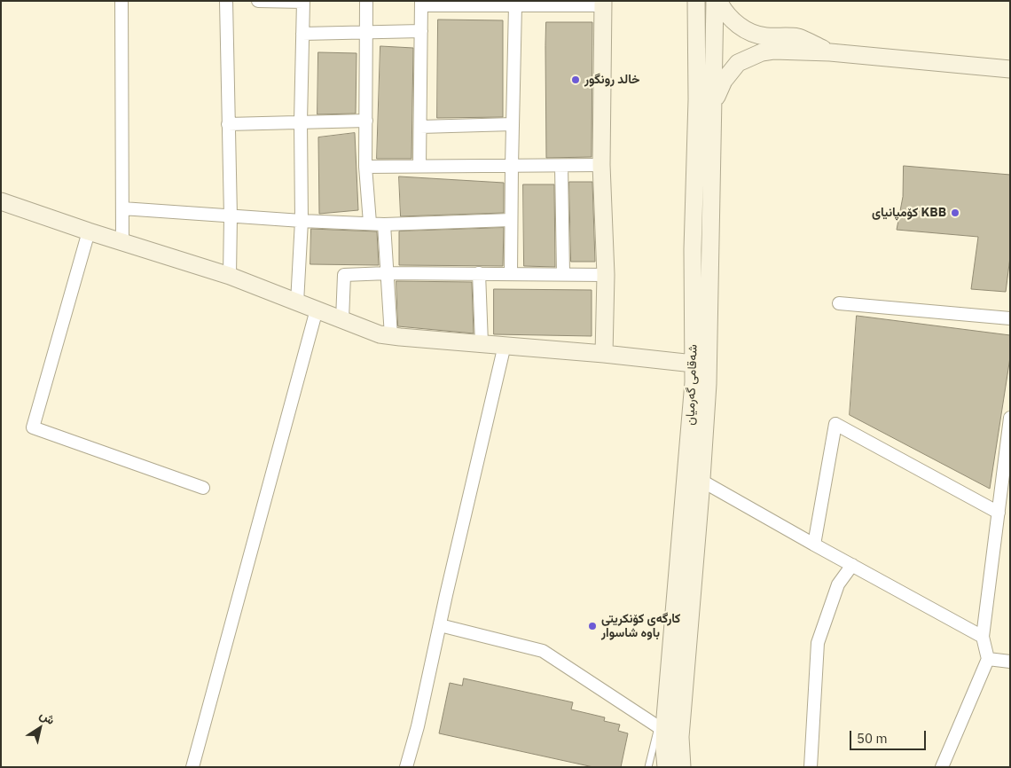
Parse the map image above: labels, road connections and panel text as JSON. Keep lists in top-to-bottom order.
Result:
{
  "streets": {
    "main road": ["شەقامی گەرمیان"]
  },
  "places": ["خالد رونگور", "کۆمپانیای KBB", "کارگەی کۆنکریتی باوە شاسوار"],
  "scale_bar": "50 m",
  "north": "top right"
}
